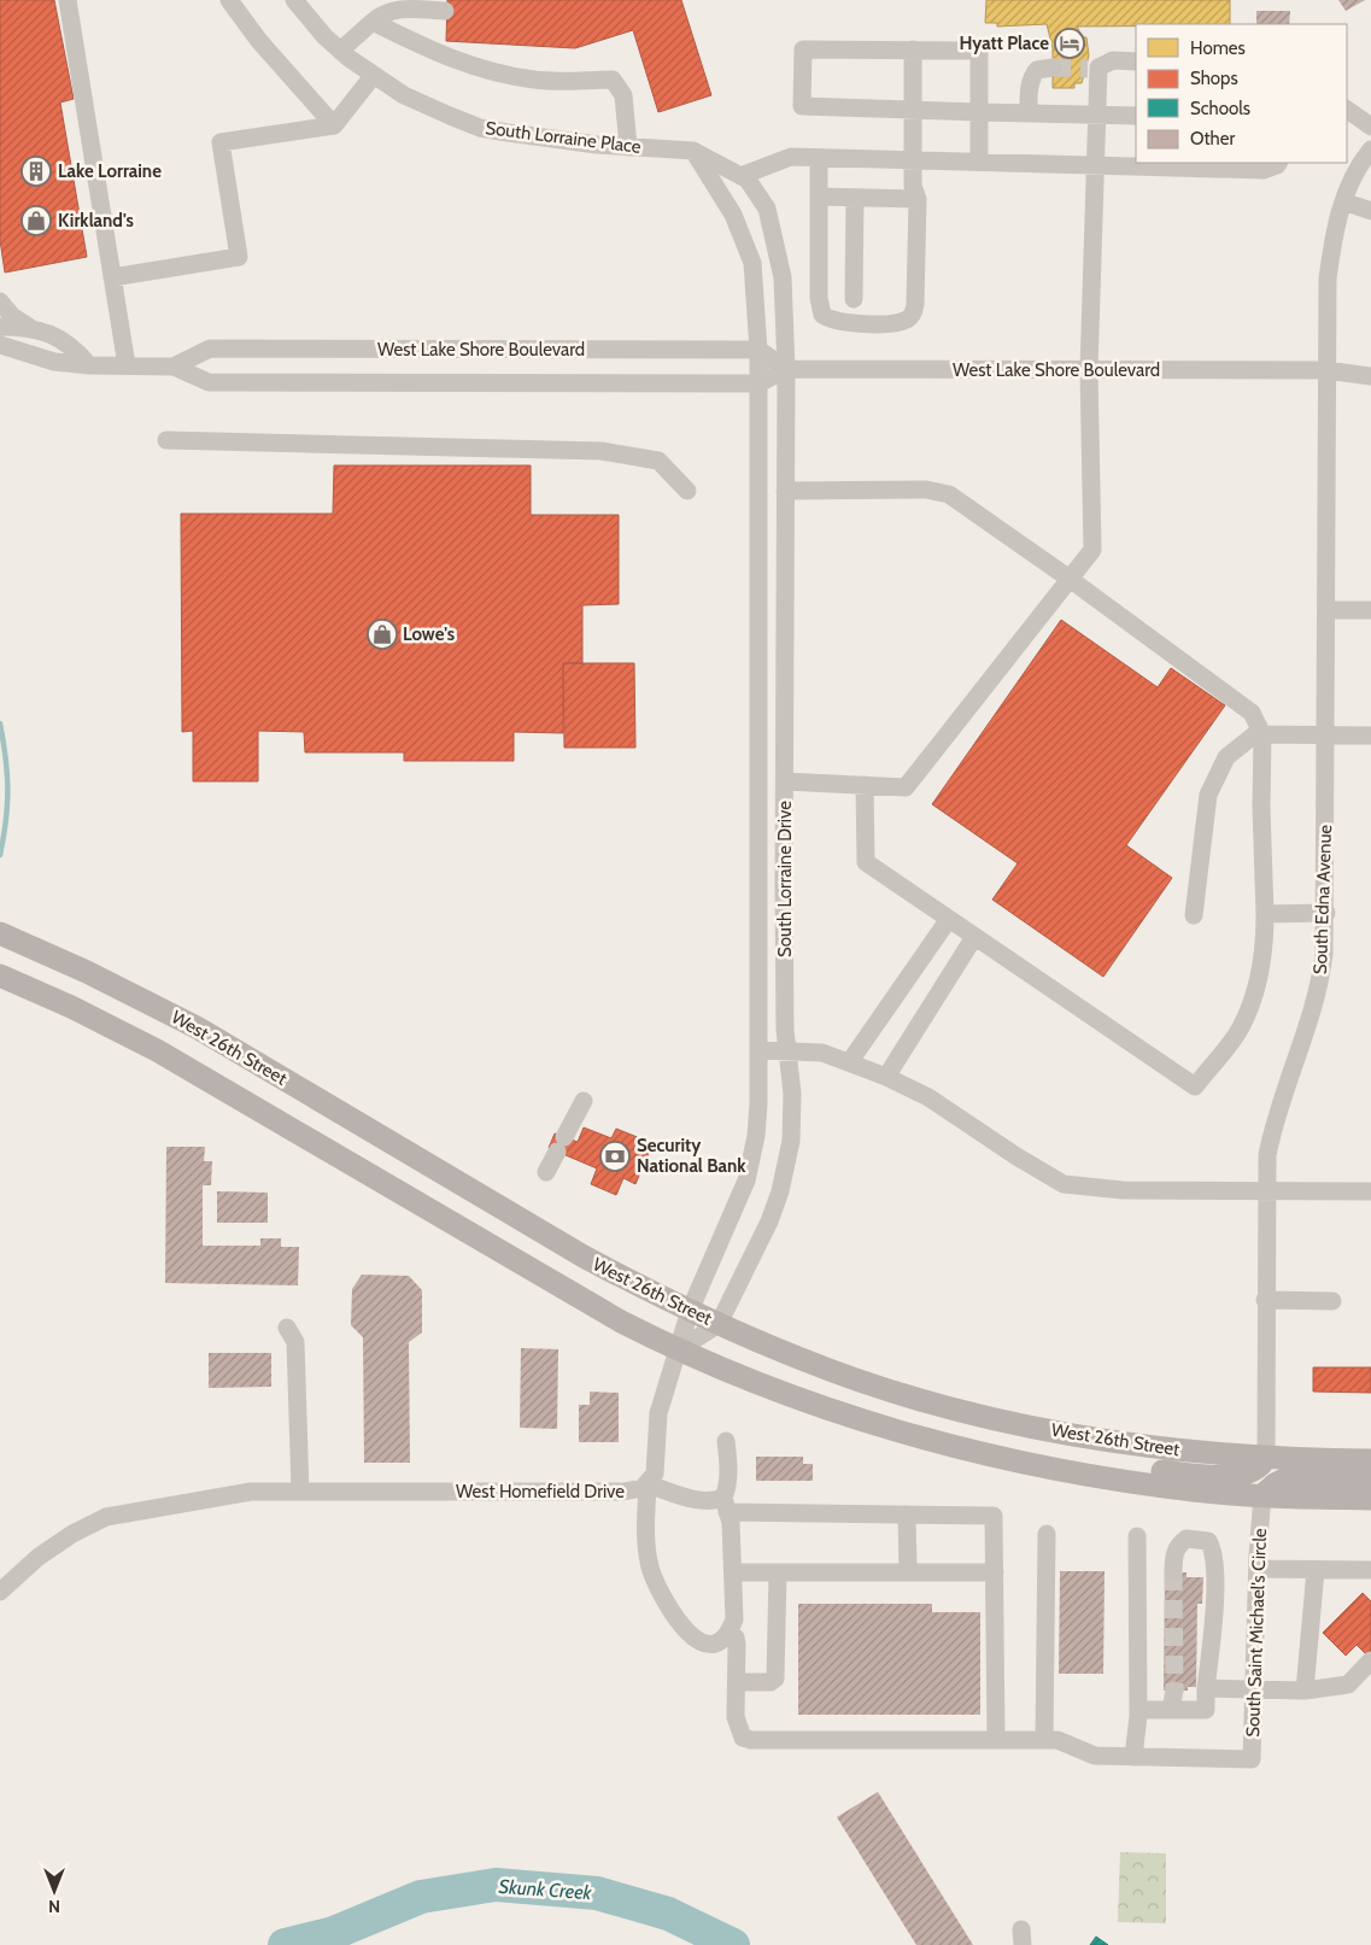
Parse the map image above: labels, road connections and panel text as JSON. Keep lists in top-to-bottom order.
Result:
{
  "streets": {
    "main road": ["West 26th Street"],
    "street": [
      "South Lorraine Place",
      "West Lake Shore Boulevard",
      "South Lorraine Drive",
      "South Edna Avenue",
      "West Homefield Drive",
      "South Saint Michael's Circle"
    ]
  },
  "crossings": [
    ["South Lorraine Place", "West Lake Shore Boulevard"],
    ["South Lorraine Place", "South Lorraine Drive"],
    ["West Lake Shore Boulevard", "South Lorraine Drive"],
    ["West Lake Shore Boulevard", "South Edna Avenue"],
    ["South Lorraine Drive", "West 26th Street"],
    ["South Lorraine Drive", "West Homefield Drive"],
    ["South Edna Avenue", "West 26th Street"],
    ["West 26th Street", "West Homefield Drive"],
    ["West 26th Street", "South Saint Michael's Circle"]
  ],
  "water": ["Skunk Creek"],
  "places": {
    "hotel": ["Hyatt Place"],
    "building": ["Lake Lorraine"],
    "shop": ["Kirkland's", "Lowe's"],
    "bank": ["Security National Bank"]
  },
  "legend": [
    "Homes",
    "Shops",
    "Schools",
    "Other"
  ],
  "north": "bottom"
}
